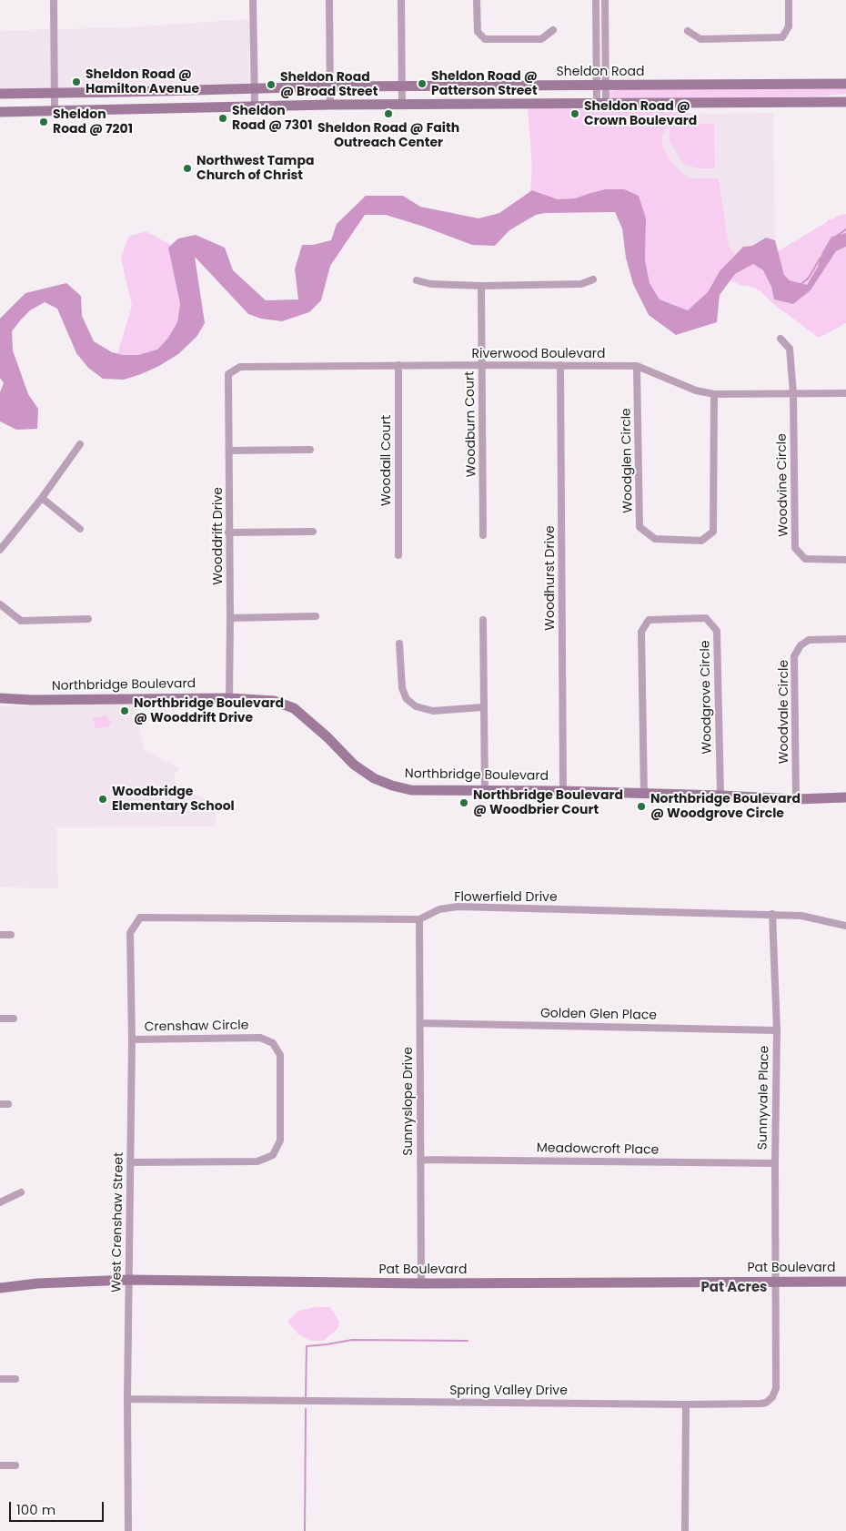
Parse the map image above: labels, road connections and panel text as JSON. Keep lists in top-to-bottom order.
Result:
{
  "streets": {
    "street": [
      "Sheldon Road",
      "Riverwood Boulevard",
      "Woodburn Court",
      "Woodall Court",
      "Woodglen Circle",
      "Woodvine Circle",
      "Wooddrift Drive",
      "Woodhurst Drive",
      "Northbridge Boulevard",
      "Woodgrove Circle",
      "Woodvale Circle",
      "Flowerfield Drive",
      "Golden Glen Place",
      "Crenshaw Circle",
      "Sunnyvale Place",
      "Sunnyslope Drive",
      "Meadowcroft Place",
      "West Crenshaw Street",
      "Pat Boulevard",
      "Spring Valley Drive"
    ]
  },
  "crossings": [
    ["Riverwood Boulevard", "Woodburn Court"],
    ["Riverwood Boulevard", "Woodall Court"],
    ["Riverwood Boulevard", "Woodglen Circle"],
    ["Riverwood Boulevard", "Woodvine Circle"],
    ["Riverwood Boulevard", "Wooddrift Drive"],
    ["Riverwood Boulevard", "Woodhurst Drive"],
    ["Wooddrift Drive", "Northbridge Boulevard"],
    ["Woodhurst Drive", "Northbridge Boulevard"],
    ["Northbridge Boulevard", "Woodgrove Circle"],
    ["Northbridge Boulevard", "Woodvale Circle"],
    ["Flowerfield Drive", "Sunnyvale Place"],
    ["Flowerfield Drive", "Sunnyslope Drive"],
    ["Flowerfield Drive", "West Crenshaw Street"],
    ["Golden Glen Place", "Sunnyvale Place"],
    ["Golden Glen Place", "Sunnyslope Drive"],
    ["Crenshaw Circle", "West Crenshaw Street"],
    ["Sunnyvale Place", "Meadowcroft Place"],
    ["Sunnyvale Place", "Pat Boulevard"],
    ["Sunnyvale Place", "Spring Valley Drive"],
    ["Sunnyslope Drive", "Meadowcroft Place"],
    ["Sunnyslope Drive", "Pat Boulevard"],
    ["West Crenshaw Street", "Pat Boulevard"],
    ["West Crenshaw Street", "Spring Valley Drive"],
    ["Pat Boulevard", "Spring Valley Drive"]
  ],
  "districts": ["Pat Acres"],
  "places": [
    "Sheldon Road @ Hamilton Avenue",
    "Sheldon Road @ Patterson Street",
    "Sheldon Road @ Broad Street",
    "Sheldon Road @ Faith Outreach Center",
    "Sheldon Road @ Crown Boulevard",
    "Sheldon Road @ 7301",
    "Sheldon Road @ 7201",
    "Northwest Tampa Church of Christ",
    "Northbridge Boulevard @ Wooddrift Drive",
    "Woodbridge Elementary School",
    "Northbridge Boulevard @ Woodbrier Court",
    "Northbridge Boulevard @ Woodgrove Circle"
  ],
  "scale_bar": "100 m"
}
